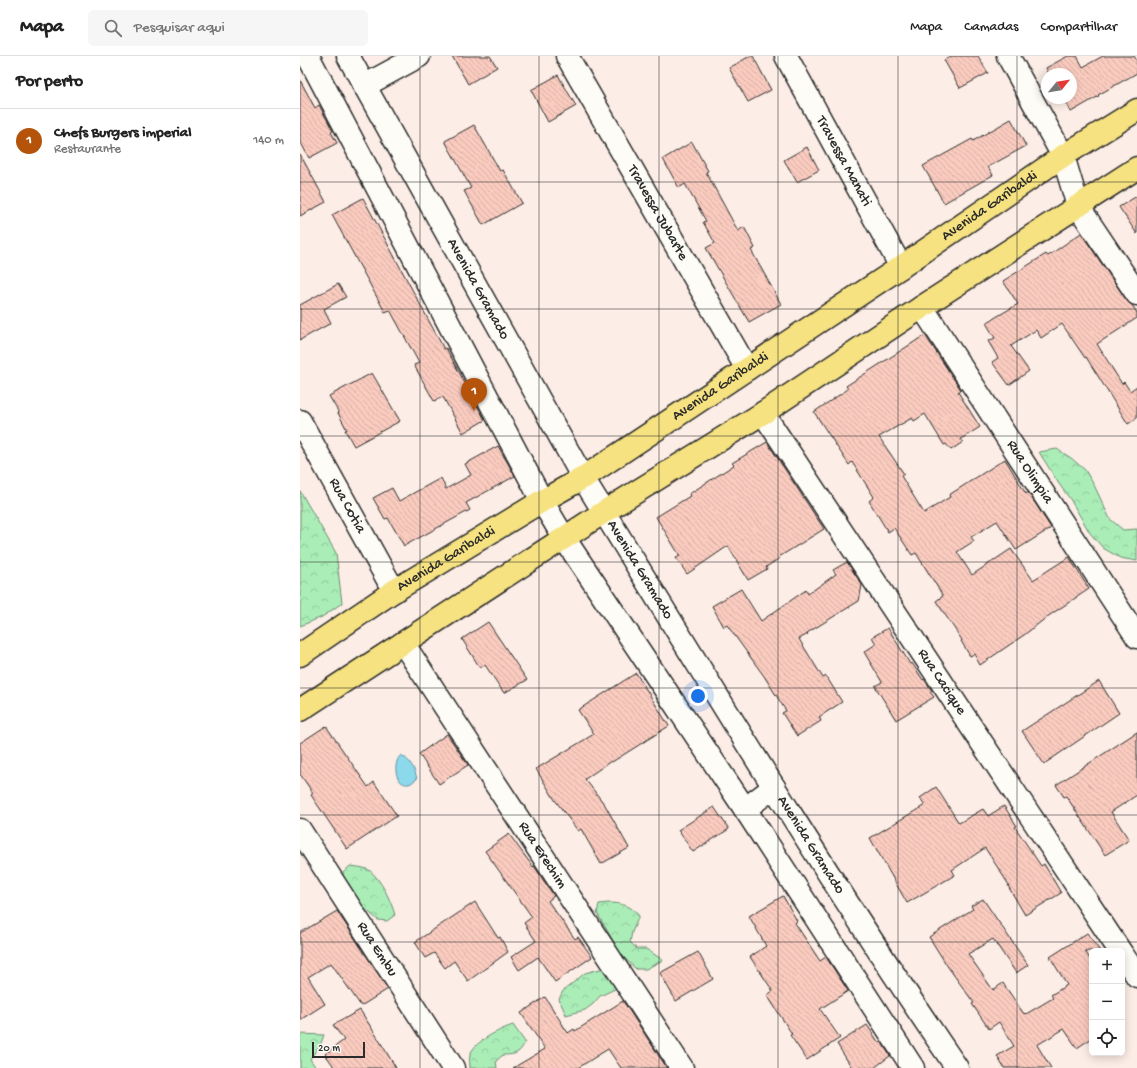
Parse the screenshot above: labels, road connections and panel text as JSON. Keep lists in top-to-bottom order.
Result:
{
  "streets": {
    "main road": ["Avenida Garibaldi"],
    "street": [
      "Travessa Manati",
      "Travessa Jubarte",
      "Avenida Gramado",
      "Rua Olimpia",
      "Rua Cotia",
      "Rua Cacique",
      "Rua Erechim",
      "Rua Embu"
    ]
  },
  "crossings": [
    ["Travessa Manati", "Avenida Garibaldi"],
    ["Avenida Garibaldi", "Travessa Jubarte"],
    ["Avenida Garibaldi", "Avenida Gramado"],
    ["Avenida Garibaldi", "Rua Cotia"]
  ],
  "scale_bar": "20 m",
  "north": "top right",
  "page": {
    "header": "Mapa",
    "search": "Pesquisar aqui",
    "nav": ["Mapa", "Camadas", "Compartilhar"],
    "heading": "Por perto",
    "list": [
      {
        "mark": "1",
        "name": "Chefs Burgers imperial",
        "note": "Restaurante",
        "value": "140 m"
      }
    ],
    "pins": "1",
    "map_buttons": ["+", "−"],
    "scale": "20 m"
  }
}
